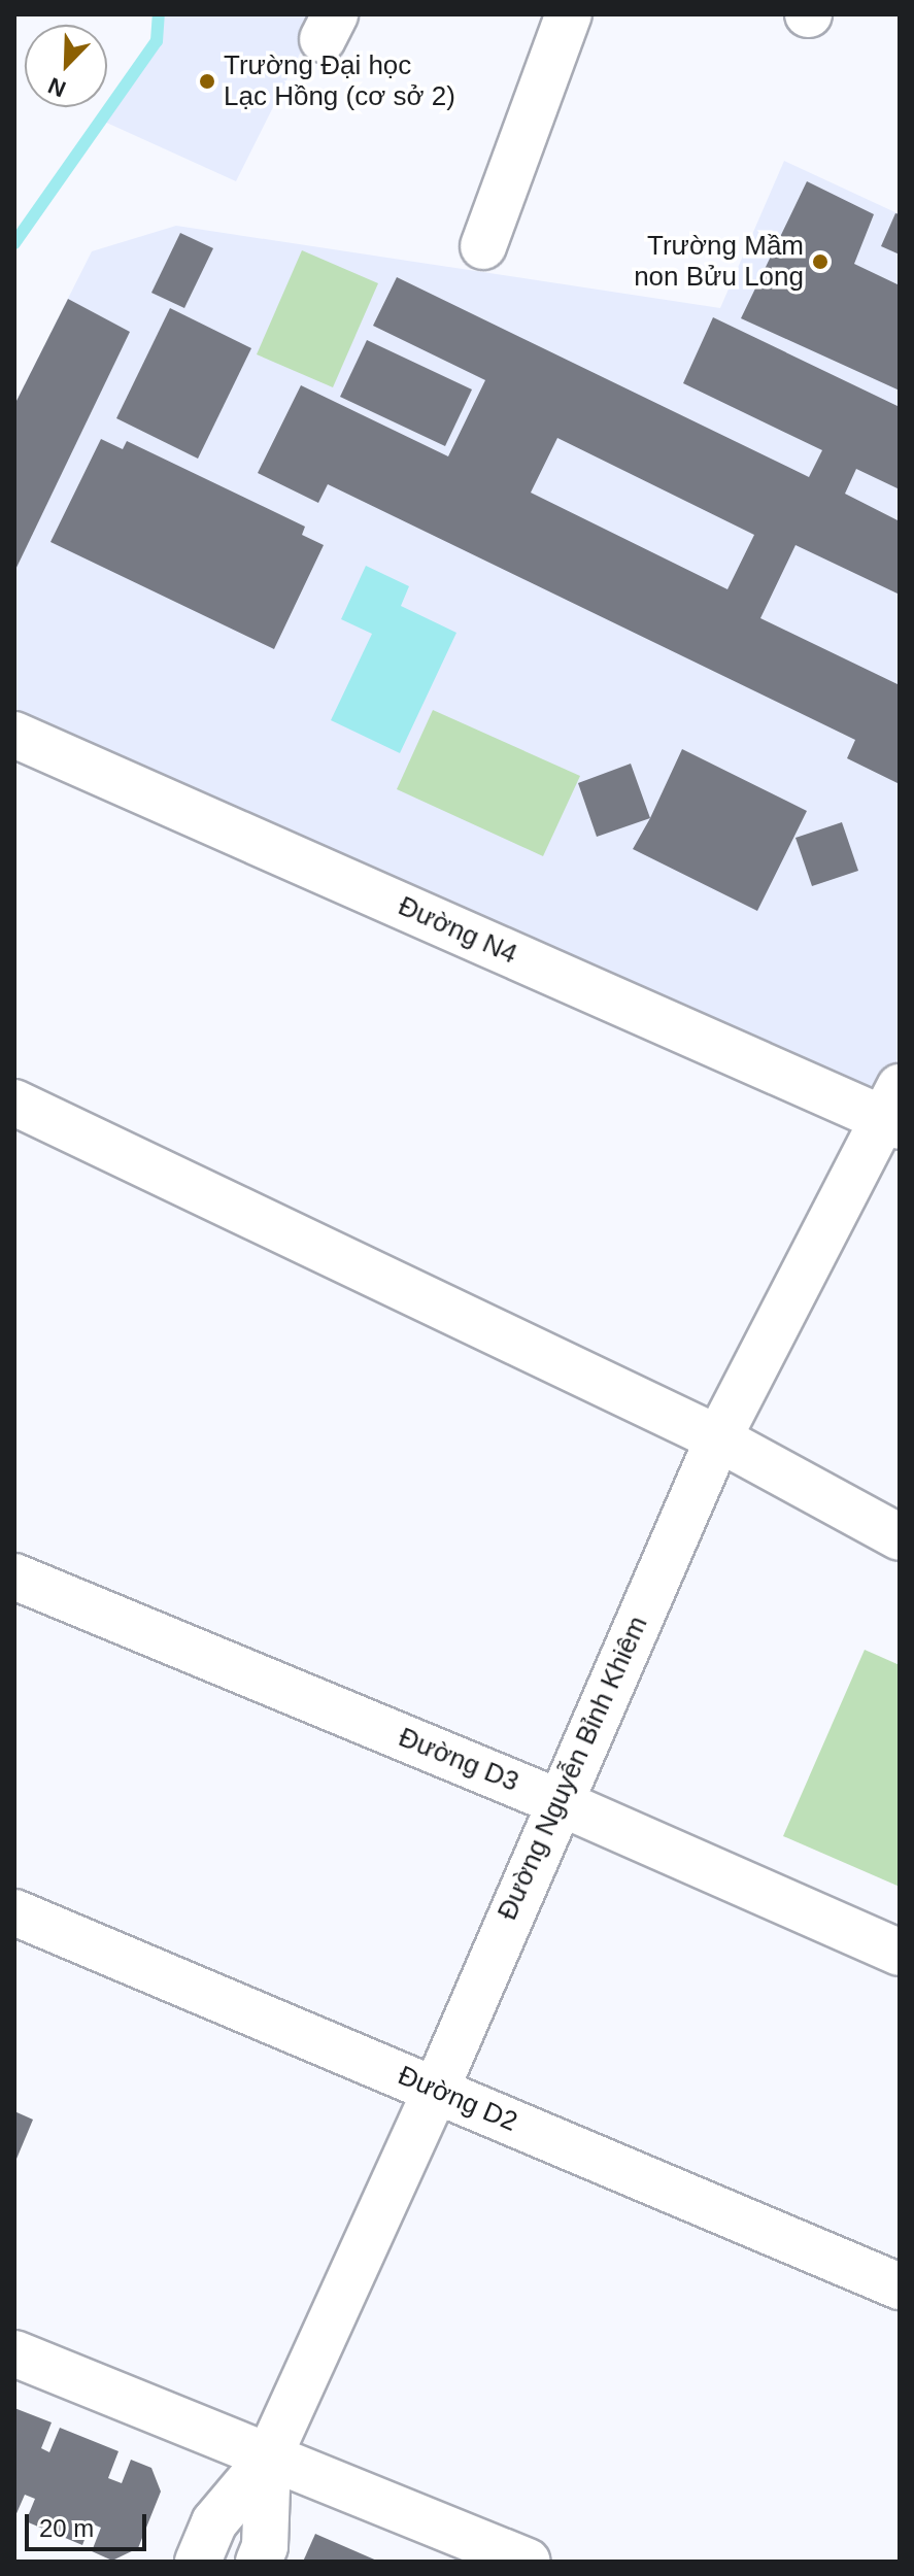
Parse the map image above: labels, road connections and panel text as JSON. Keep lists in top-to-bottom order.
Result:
{
  "streets": {
    "street": [
      "Đường N4",
      "Đường D3",
      "Đường Nguyễn Bỉnh Khiêm",
      "Đường D2"
    ]
  },
  "crossings": [
    ["Đường N4", "Đường Nguyễn Bỉnh Khiêm"],
    ["Đường D3", "Đường Nguyễn Bỉnh Khiêm"],
    ["Đường Nguyễn Bỉnh Khiêm", "Đường D2"]
  ],
  "places": ["Trường Đại học Lạc Hồng (cơ sở 2)", "Trường Mầm non Bửu Long"],
  "scale_bar": "20 m",
  "north": "bottom left"
}
